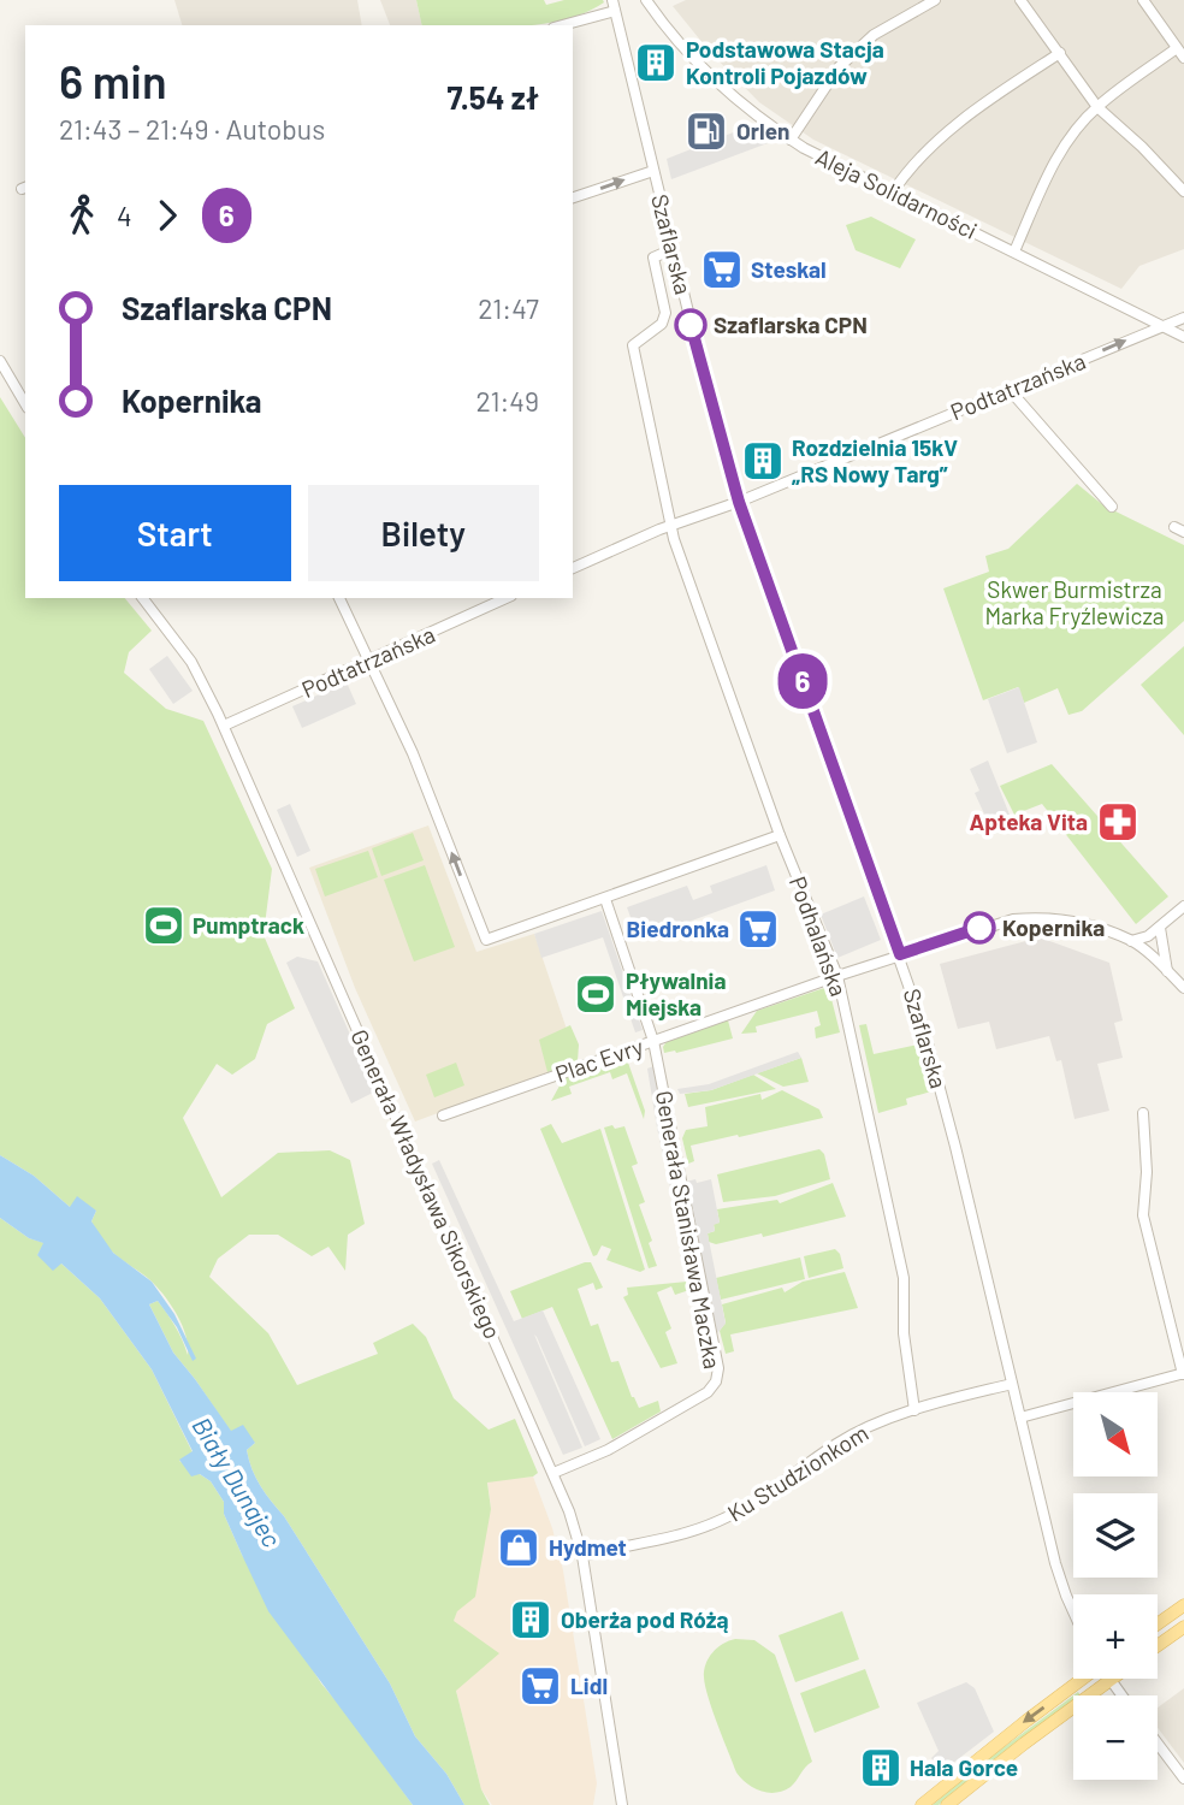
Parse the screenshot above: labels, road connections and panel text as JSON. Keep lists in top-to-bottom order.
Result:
{
  "streets": {
    "street": [
      "Aleja Solidarności",
      "Szaflarska",
      "Podtatrzańska",
      "Podhalańska",
      "Plac Evry",
      "Generała Władysława Sikorskiego",
      "Generała Stanisława Maczka",
      "Ku Studzionkom"
    ]
  },
  "crossings": [
    ["Aleja Solidarności", "Podtatrzańska"],
    ["Szaflarska", "Podtatrzańska"],
    ["Szaflarska", "Podhalańska"],
    ["Szaflarska", "Plac Evry"],
    ["Szaflarska", "Ku Studzionkom"],
    ["Podtatrzańska", "Podhalańska"],
    ["Podtatrzańska", "Generała Władysława Sikorskiego"],
    ["Podhalańska", "Plac Evry"],
    ["Podhalańska", "Ku Studzionkom"],
    ["Plac Evry", "Generała Stanisława Maczka"],
    ["Generała Władysława Sikorskiego", "Generała Stanisława Maczka"],
    ["Generała Władysława Sikorskiego", "Ku Studzionkom"]
  ],
  "water": ["Biały Dunajec"],
  "parks": ["Skwer Burmistrza Marka Fryźlewicza"],
  "places": {
    "building": [
      "Podstawowa Stacja Kontroli Pojazdów",
      "Rozdzielnia 15kV „RS Nowy Targ”",
      "Oberża pod Różą",
      "Hala Gorce"
    ],
    "fuel station": ["Orlen"],
    "supermarket": ["Steskal", "Biedronka", "Lidl"],
    "other": ["Szaflarska CPN", "Kopernika"],
    "pharmacy": ["Apteka Vita"],
    "sports": ["Pumptrack", "Pływalnia Miejska"],
    "shop": ["Hydmet"]
  },
  "lines": ["bus line 6"],
  "north": "bottom right",
  "page": {
    "on_map": "6",
    "heading": ["6 min", "21:43 – 21:49 · Autobus", "7.54 zł"],
    "legs": ["4", "6"],
    "list": [
      {
        "name": "Szaflarska CPN",
        "value": "21:47"
      },
      {
        "name": "Kopernika",
        "value": "21:49"
      }
    ],
    "buttons": ["Start", "Bilety"],
    "map_buttons": ["+", "−"]
  }
}
